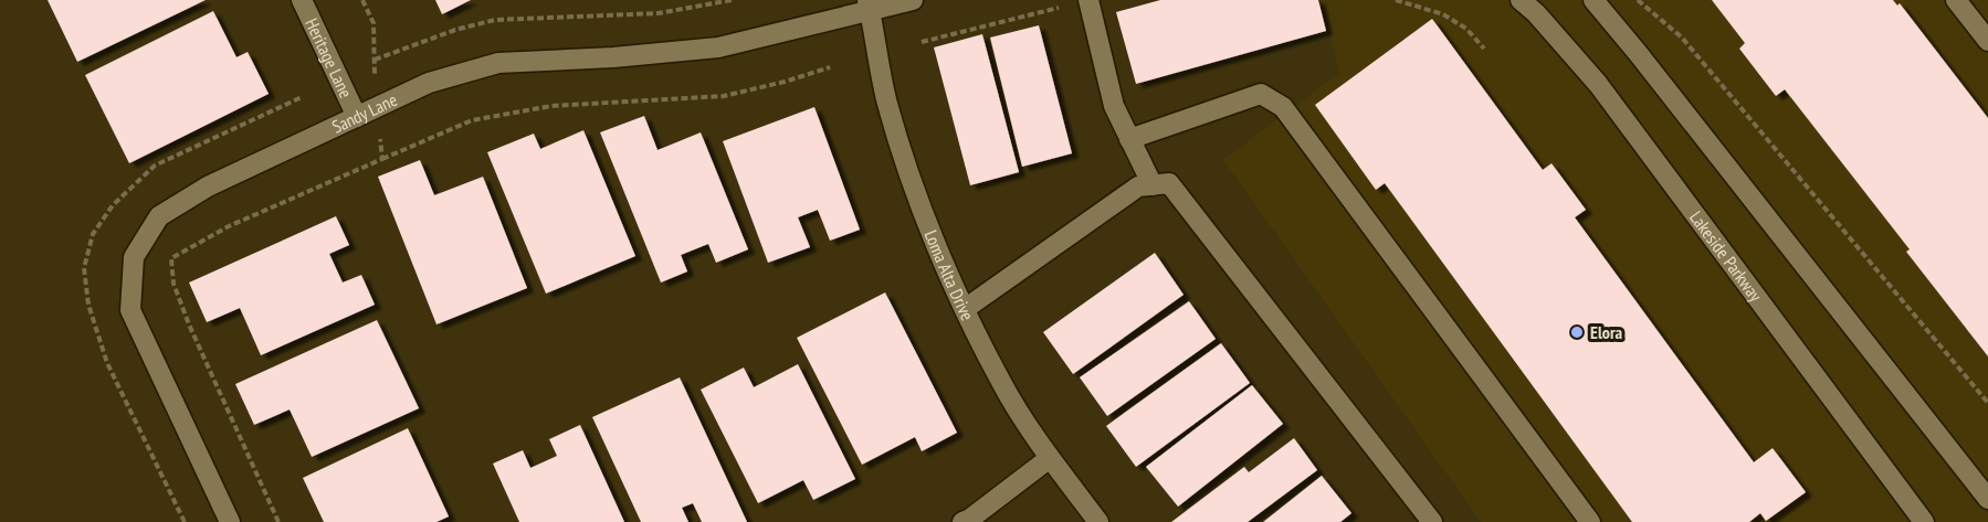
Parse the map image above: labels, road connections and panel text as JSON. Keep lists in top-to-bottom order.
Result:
{
  "streets": {
    "street": [
      "Heritage Lane",
      "Sandy Lane",
      "Lakeside Parkway",
      "Loma Alta Drive"
    ]
  },
  "crossings": [
    ["Heritage Lane", "Sandy Lane"],
    ["Sandy Lane", "Loma Alta Drive"]
  ],
  "places": ["Elora"]
}
